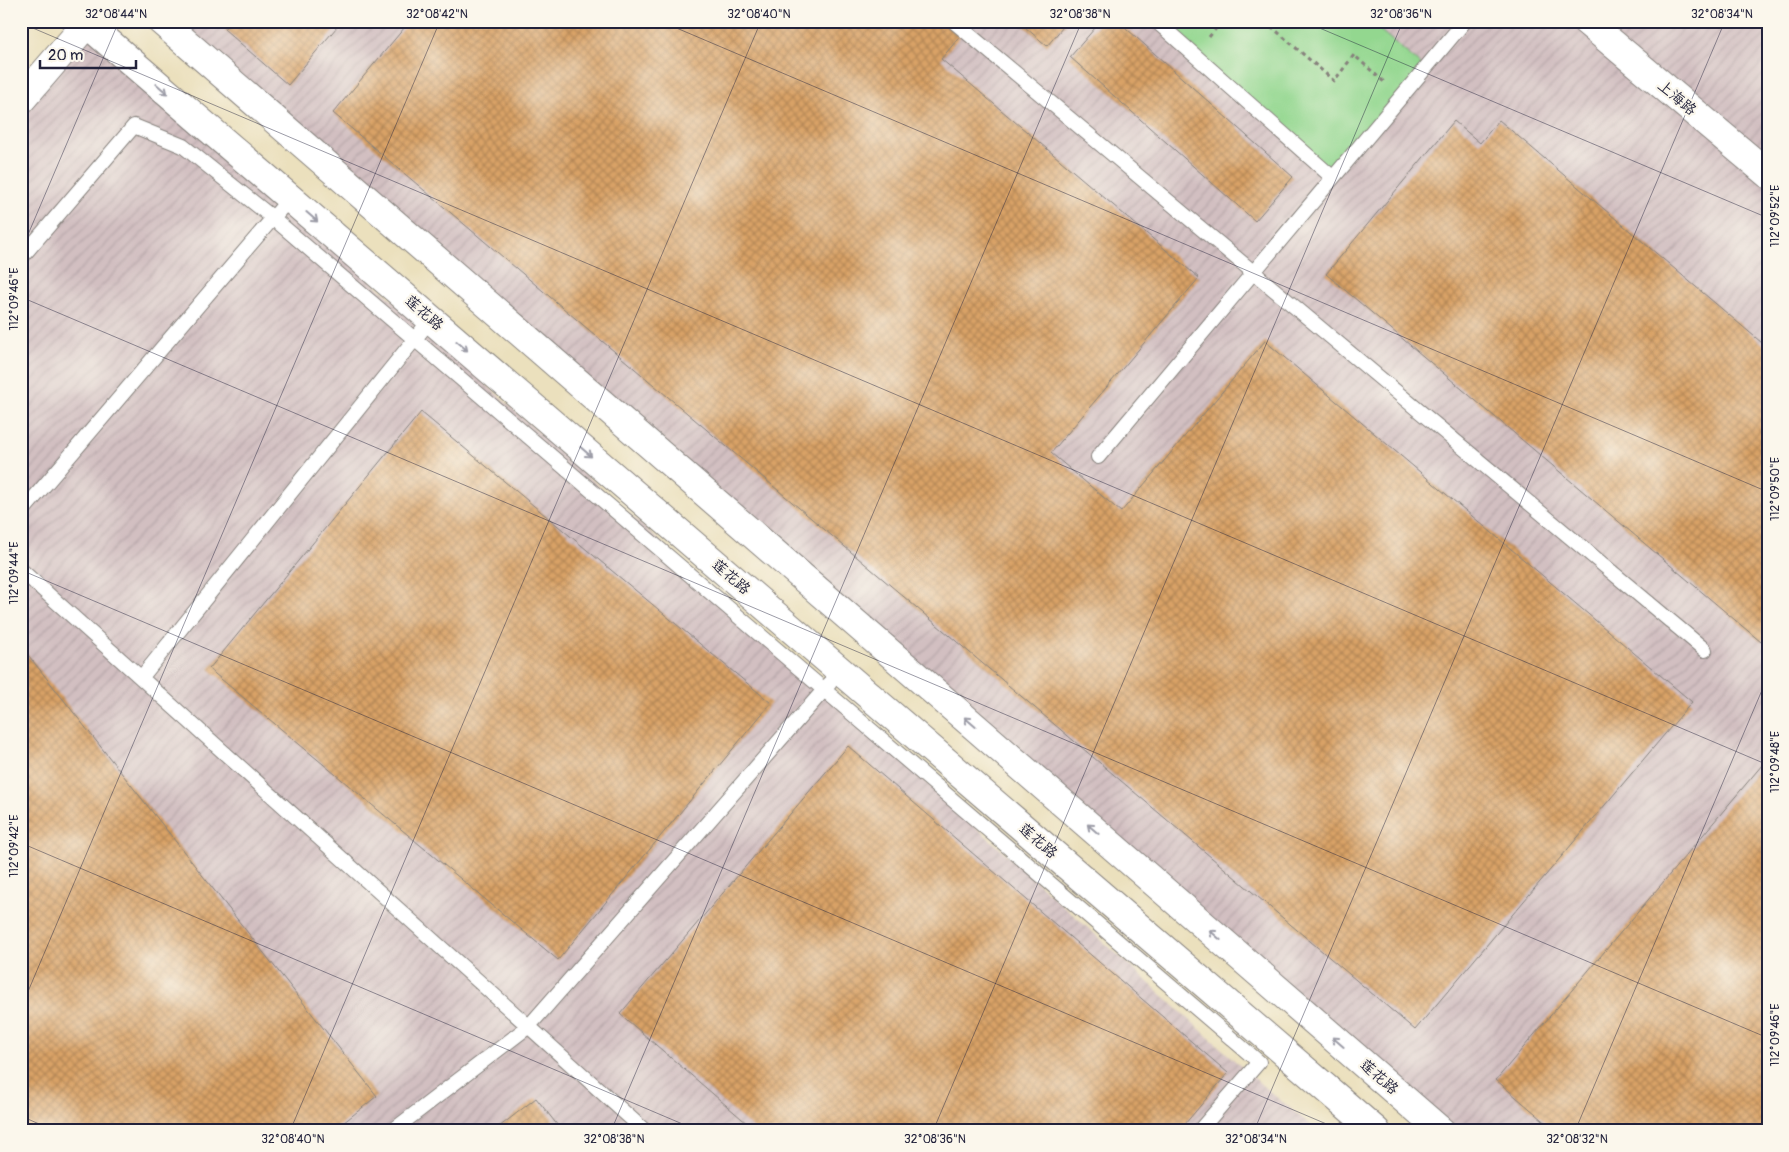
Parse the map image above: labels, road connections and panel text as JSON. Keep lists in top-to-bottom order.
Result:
{
  "streets": {
    "street": ["上海路", "莲花路"]
  },
  "scale_bar": "20 m",
  "coordinates": [
    "32°08'44\"N",
    "32°08'42\"N",
    "32°08'40\"N",
    "32°08'38\"N",
    "32°08'36\"N",
    "32°08'34\"N",
    "112°09'52\"E",
    "112°09'46\"E",
    "112°09'50\"E",
    "112°09'44\"E",
    "112°09'48\"E",
    "112°09'42\"E",
    "32°08'32\"N"
  ]
}
